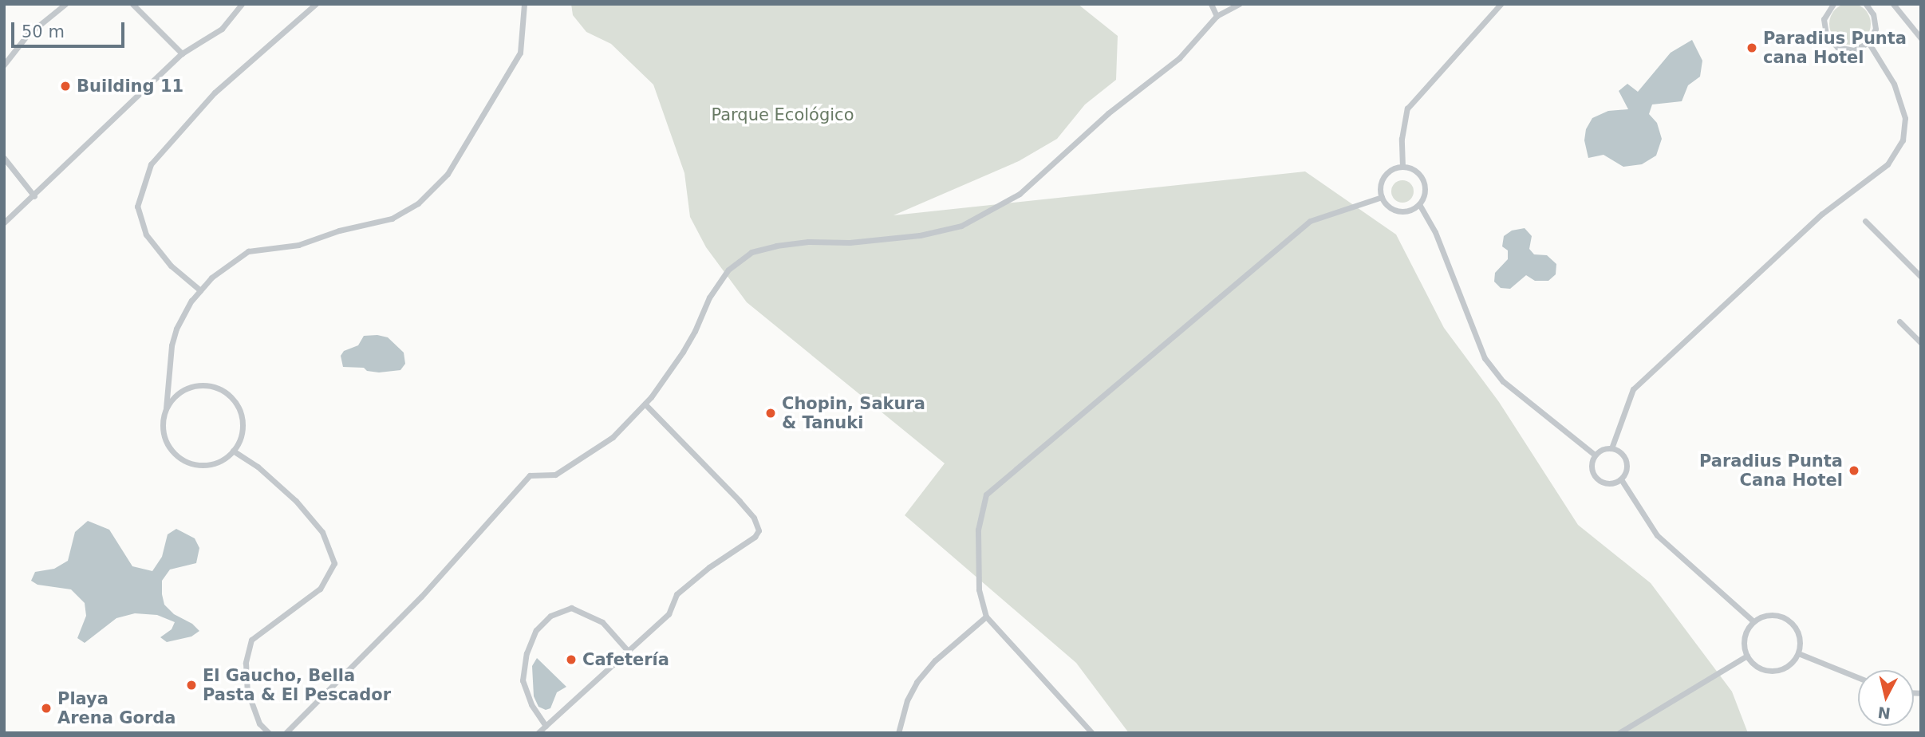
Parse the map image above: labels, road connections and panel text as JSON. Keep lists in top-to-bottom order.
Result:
{
  "parks": ["Parque Ecológico"],
  "places": [
    "Paradius Punta cana Hotel",
    "Building 11",
    "Chopin, Sakura & Tanuki",
    "Paradius Punta Cana Hotel",
    "Cafetería",
    "El Gaucho, Bella Pasta & El Pescador",
    "Playa Arena Gorda"
  ],
  "scale_bar": "50 m",
  "north": "bottom"
}
